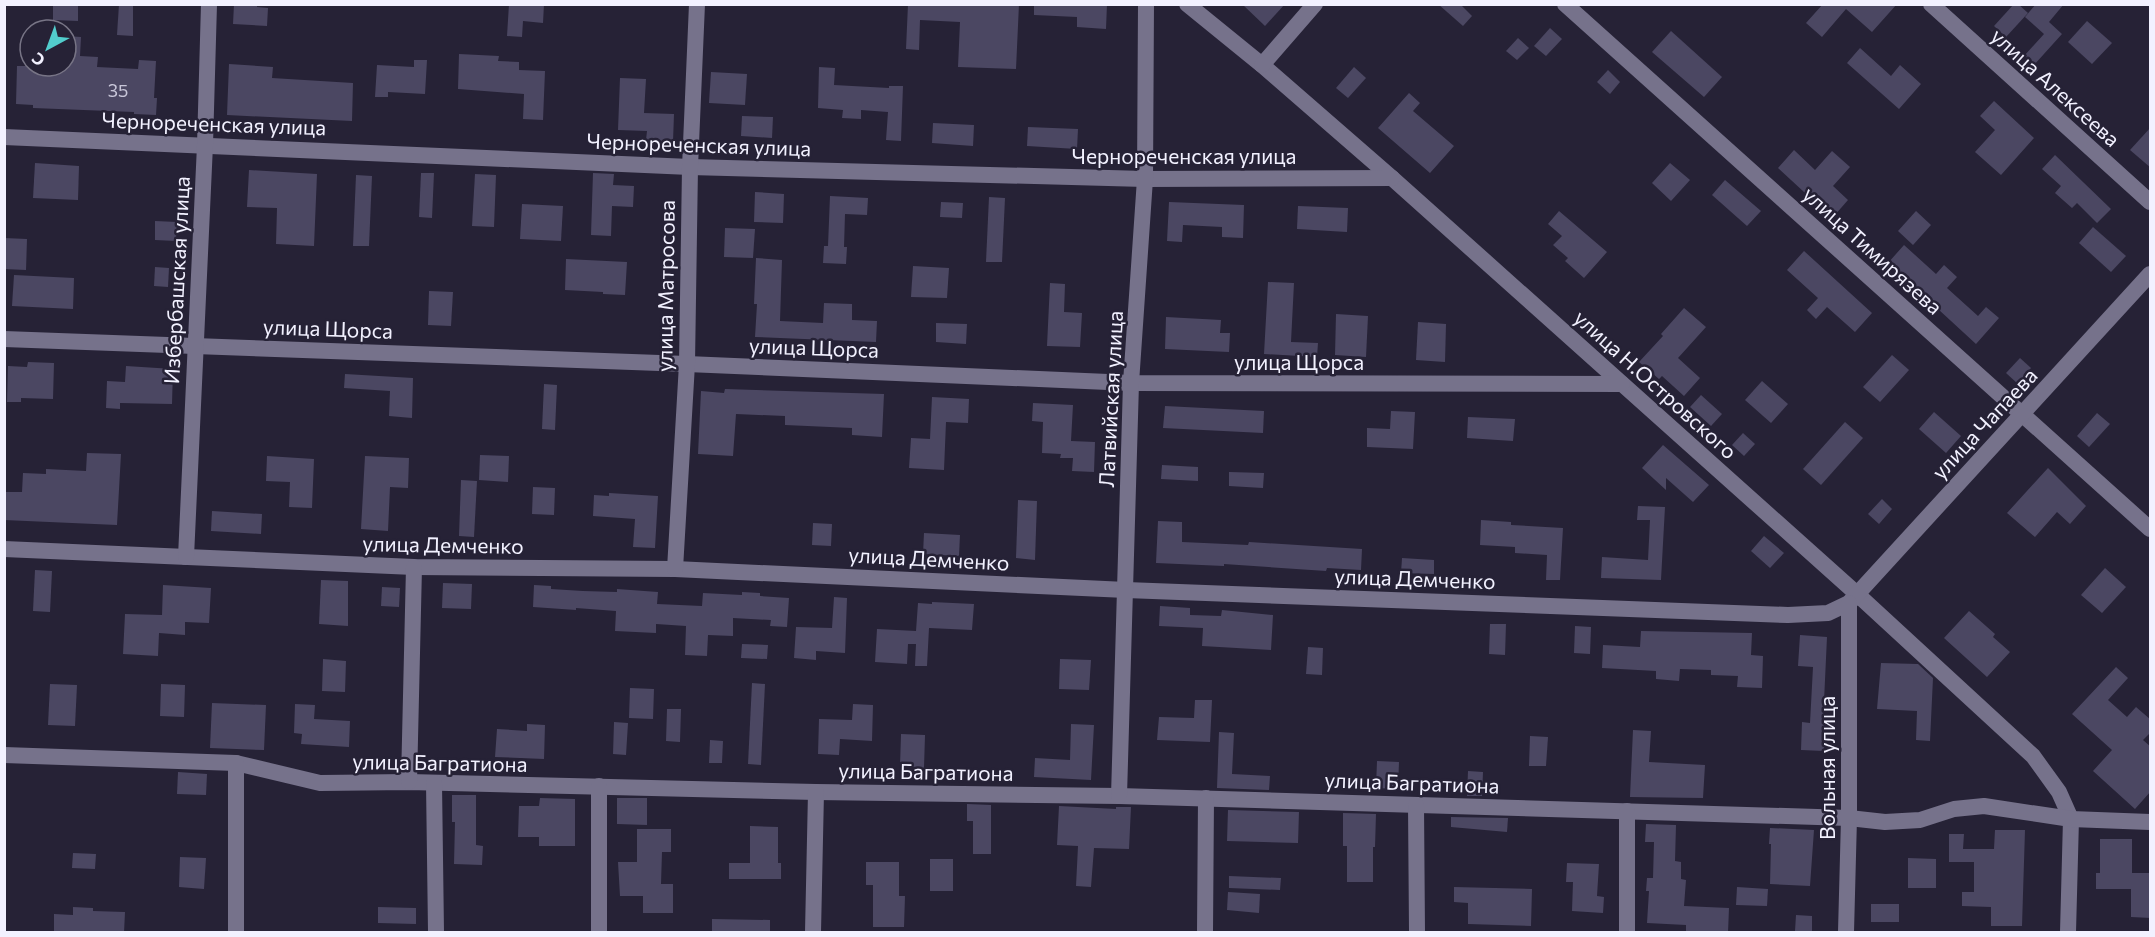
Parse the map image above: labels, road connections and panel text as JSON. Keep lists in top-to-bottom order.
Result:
{
  "streets": {
    "street": [
      "улица Алексеева",
      "Чернореченская улица",
      "улица Тимирязева",
      "Избербашская улица",
      "улица Матросова",
      "улица Щорса",
      "улица Н.Островского",
      "Латвийская улица",
      "улица Чапаева",
      "улица Демченко",
      "улица Багратиона",
      "Вольная улица"
    ]
  },
  "crossings": [
    ["Чернореченская улица", "Избербашская улица"],
    ["Чернореченская улица", "улица Матросова"],
    ["Чернореченская улица", "улица Н.Островского"],
    ["Чернореченская улица", "Латвийская улица"],
    ["улица Тимирязева", "улица Чапаева"],
    ["Избербашская улица", "улица Щорса"],
    ["Избербашская улица", "улица Демченко"],
    ["улица Матросова", "улица Щорса"],
    ["улица Матросова", "улица Демченко"],
    ["улица Щорса", "улица Н.Островского"],
    ["улица Щорса", "Латвийская улица"],
    ["улица Н.Островского", "улица Чапаева"],
    ["улица Н.Островского", "улица Демченко"],
    ["улица Н.Островского", "улица Багратиона"],
    ["улица Н.Островского", "Вольная улица"],
    ["Латвийская улица", "улица Демченко"],
    ["Латвийская улица", "улица Багратиона"],
    ["улица Чапаева", "улица Демченко"],
    ["улица Чапаева", "Вольная улица"],
    ["улица Демченко", "Вольная улица"],
    ["улица Багратиона", "Вольная улица"]
  ],
  "house_numbers": ["35"],
  "north": "bottom left"
}
